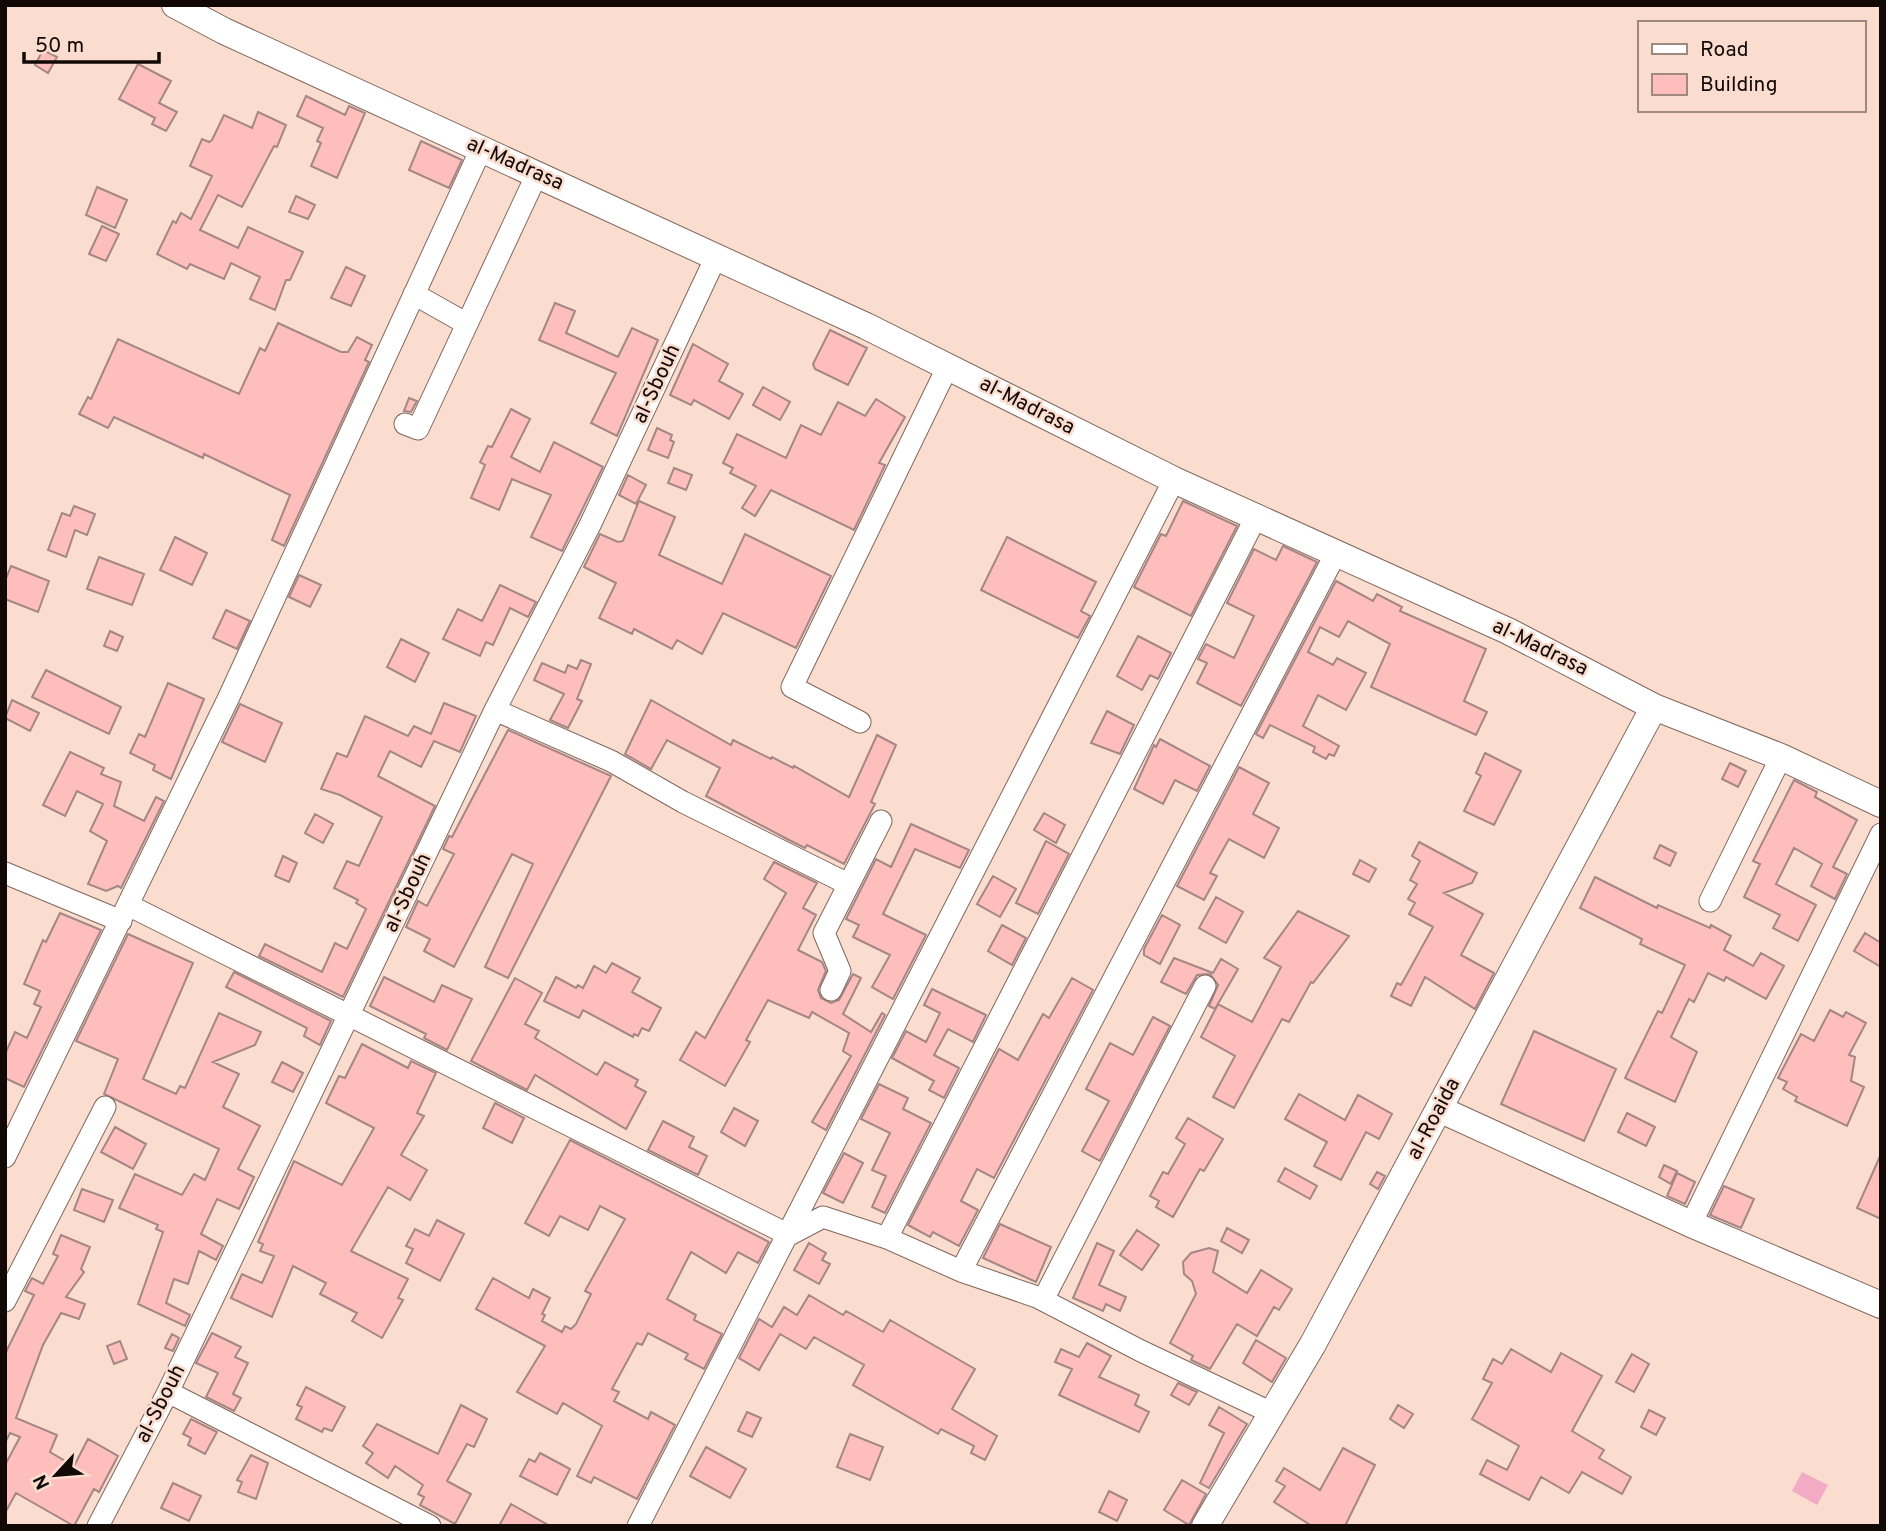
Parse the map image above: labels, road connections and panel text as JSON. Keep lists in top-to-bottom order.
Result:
{
  "streets": {
    "street": ["al-Madrasa", "al-Sbouh", "al-Roaida"]
  },
  "crossings": [
    ["al-Madrasa", "al-Sbouh"],
    ["al-Madrasa", "al-Roaida"]
  ],
  "legend": ["Road", "Building"],
  "scale_bar": "50 m",
  "north": "bottom left"
}
